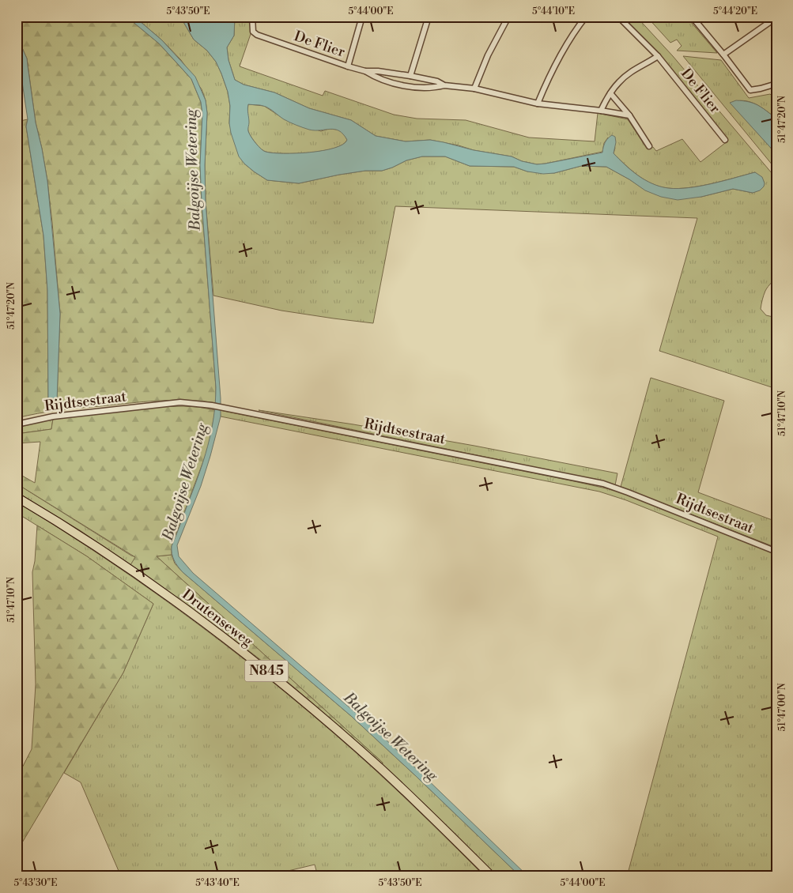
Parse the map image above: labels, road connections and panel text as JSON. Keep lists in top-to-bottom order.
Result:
{
  "streets": {
    "main road": ["Drutenseweg", "N845"],
    "street": ["De Flier", "Rijdtsestraat"]
  },
  "water": ["Balgoijse Wetering"],
  "coordinates": [
    "5°43'50\"E",
    "5°44'00\"E",
    "5°44'10\"E",
    "5°44'20\"E",
    "51°47'20\"N",
    "51°47'10\"N",
    "51°47'00\"N",
    "5°43'30\"E",
    "5°43'40\"E"
  ]
}
